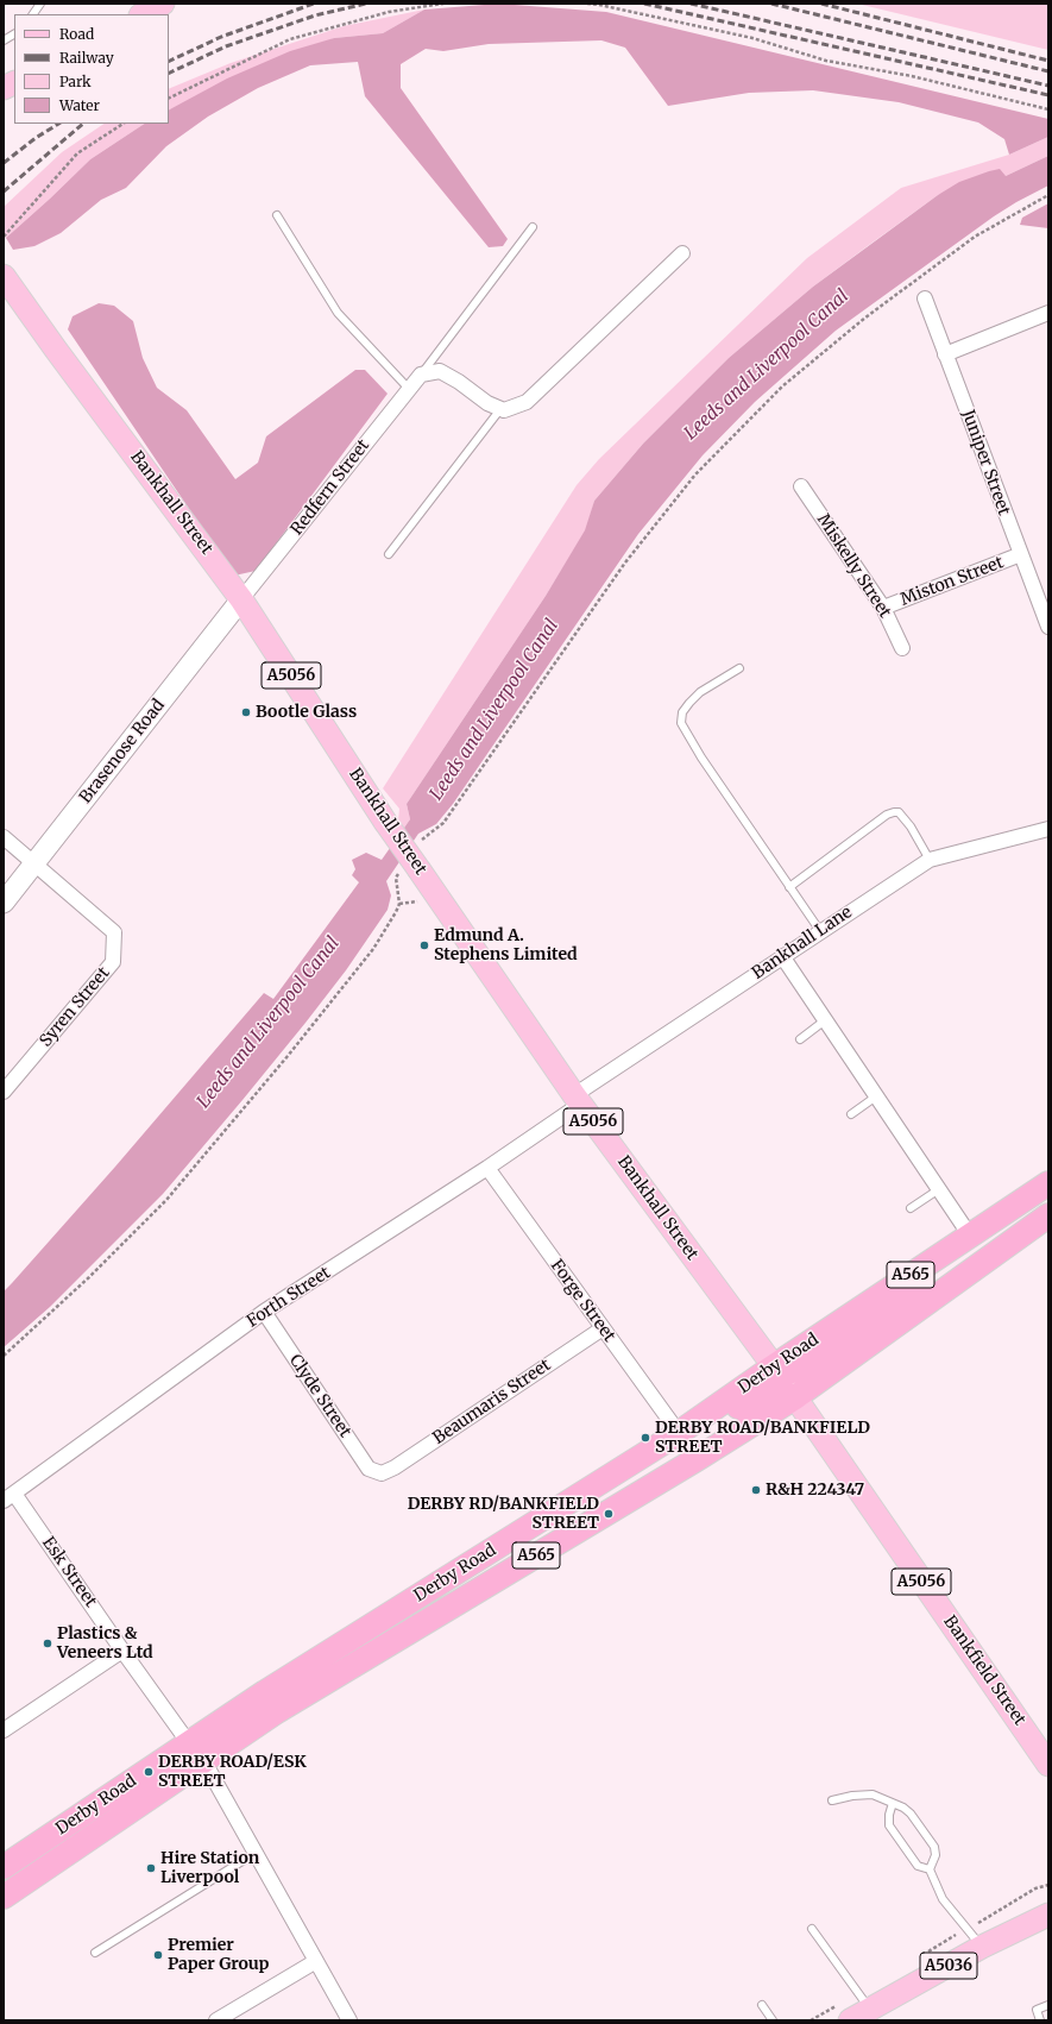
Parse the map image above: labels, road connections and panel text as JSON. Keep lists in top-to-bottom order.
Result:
{
  "streets": {
    "highway": ["A565", "Derby Road"],
    "main road": [
      "Bankhall Street",
      "A5056",
      "Brasenose Road",
      "Bankfield Street",
      "A5036"
    ],
    "street": [
      "Juniper Street",
      "Redfern Street",
      "Miskelly Street",
      "Miston Street",
      "Bankhall Lane",
      "Syren Street",
      "Forth Street",
      "Forge Street",
      "Clyde Street",
      "Beaumaris Street",
      "Esk Street"
    ]
  },
  "crossings": [
    ["Juniper Street", "Miston Street"],
    ["Redfern Street", "Bankhall Street"],
    ["Redfern Street", "Brasenose Road"],
    ["Bankhall Street", "Brasenose Road"],
    ["Bankhall Street", "Bankhall Lane"],
    ["Bankhall Street", "Forth Street"],
    ["Bankhall Street", "Derby Road"],
    ["Bankhall Street", "Bankfield Street"],
    ["Miskelly Street", "Miston Street"],
    ["Brasenose Road", "Syren Street"],
    ["Bankhall Lane", "Forth Street"],
    ["Forth Street", "Forge Street"],
    ["Forth Street", "Clyde Street"],
    ["Forth Street", "Esk Street"],
    ["Forge Street", "Derby Road"],
    ["Forge Street", "Beaumaris Street"],
    ["Derby Road", "Esk Street"],
    ["Derby Road", "Bankfield Street"],
    ["Clyde Street", "Beaumaris Street"]
  ],
  "water": ["Leeds and Liverpool Canal"],
  "places": [
    "Bootle Glass",
    "Edmund A. Stephens Limited",
    "DERBY ROAD/BANKFIELD STREET",
    "R&H 224347",
    "DERBY RD/BANKFIELD STREET",
    "Plastics & Veneers Ltd",
    "DERBY ROAD/ESK STREET",
    "Hire Station Liverpool",
    "Premier Paper Group"
  ],
  "legend": [
    "Road",
    "Railway",
    "Park",
    "Water"
  ]
}
